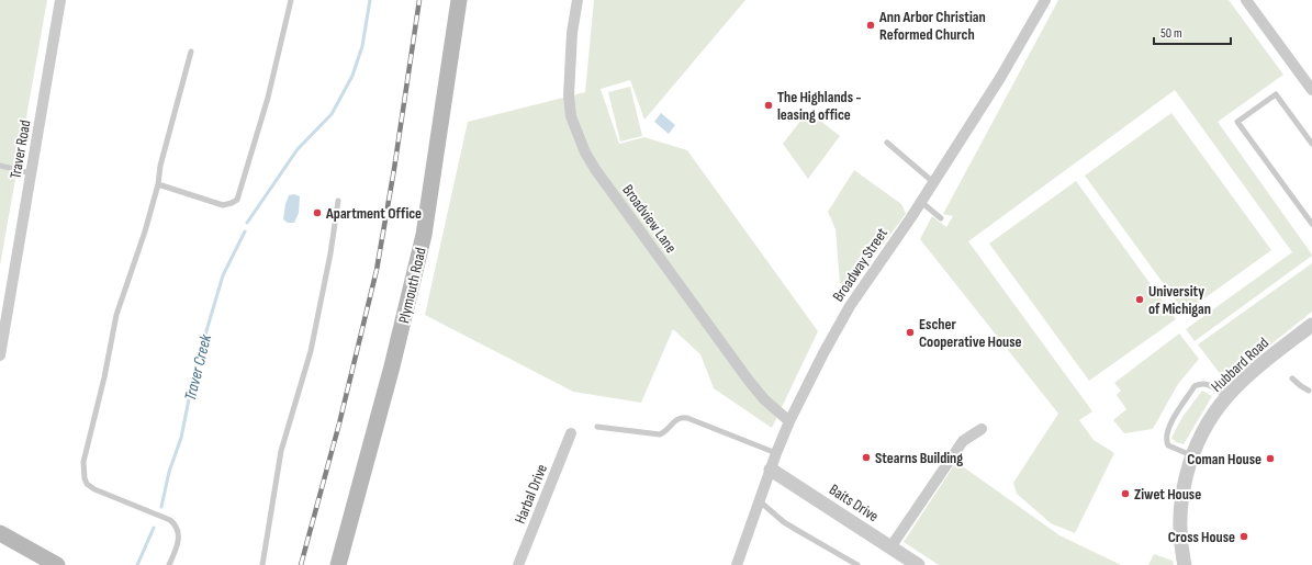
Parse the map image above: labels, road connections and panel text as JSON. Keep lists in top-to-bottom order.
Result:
{
  "streets": {
    "main road": ["Plymouth Road"],
    "street": [
      "Traver Road",
      "Broadview Lane",
      "Broadway Street",
      "Hubbard Road",
      "Harbal Drive",
      "Baits Drive"
    ]
  },
  "crossings": [
    ["Broadview Lane", "Broadway Street"],
    ["Broadway Street", "Baits Drive"]
  ],
  "water": ["Traver Creek"],
  "places": [
    "Ann Arbor Christian Reformed Church",
    "The Highlands - leasing office",
    "Apartment Office",
    "University of Michigan",
    "Escher Cooperative House",
    "Stearns Building",
    "Coman House",
    "Ziwet House",
    "Cross House"
  ],
  "scale_bar": "50 m"
}
